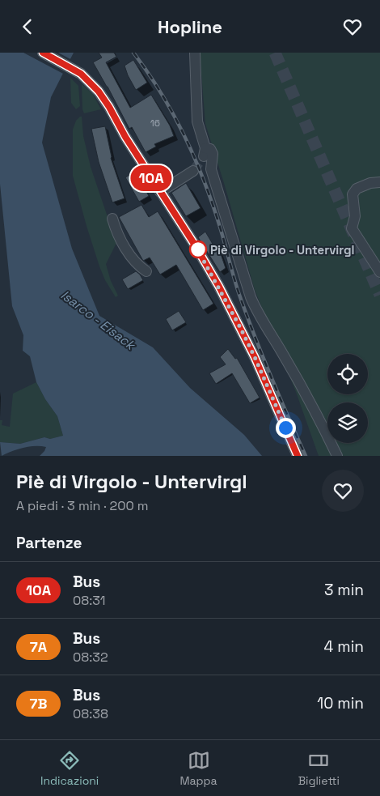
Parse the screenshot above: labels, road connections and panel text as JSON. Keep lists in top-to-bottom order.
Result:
{
  "water": ["Isarco - Eisack"],
  "places": ["Piè di Virgolo - Untervirgl"],
  "lines": ["bus line 10A"],
  "house_numbers": ["16"],
  "page": {
    "header": "Hopline",
    "on_map": "10A",
    "heading": [
      ["Piè di Virgolo - Untervirgl", "A piedi · 3 min · 200 m"],
      "Partenze"
    ],
    "list": [
      {
        "mark": "10A",
        "name": "Bus",
        "note": "08:31",
        "value": "3 min"
      },
      {
        "mark": "7A",
        "name": "Bus",
        "note": "08:32",
        "value": "4 min"
      },
      {
        "mark": "7B",
        "name": "Bus",
        "note": "08:38",
        "value": "10 min"
      }
    ],
    "tabs": ["Indicazioni", "Mappa", "Biglietti"]
  }
}
